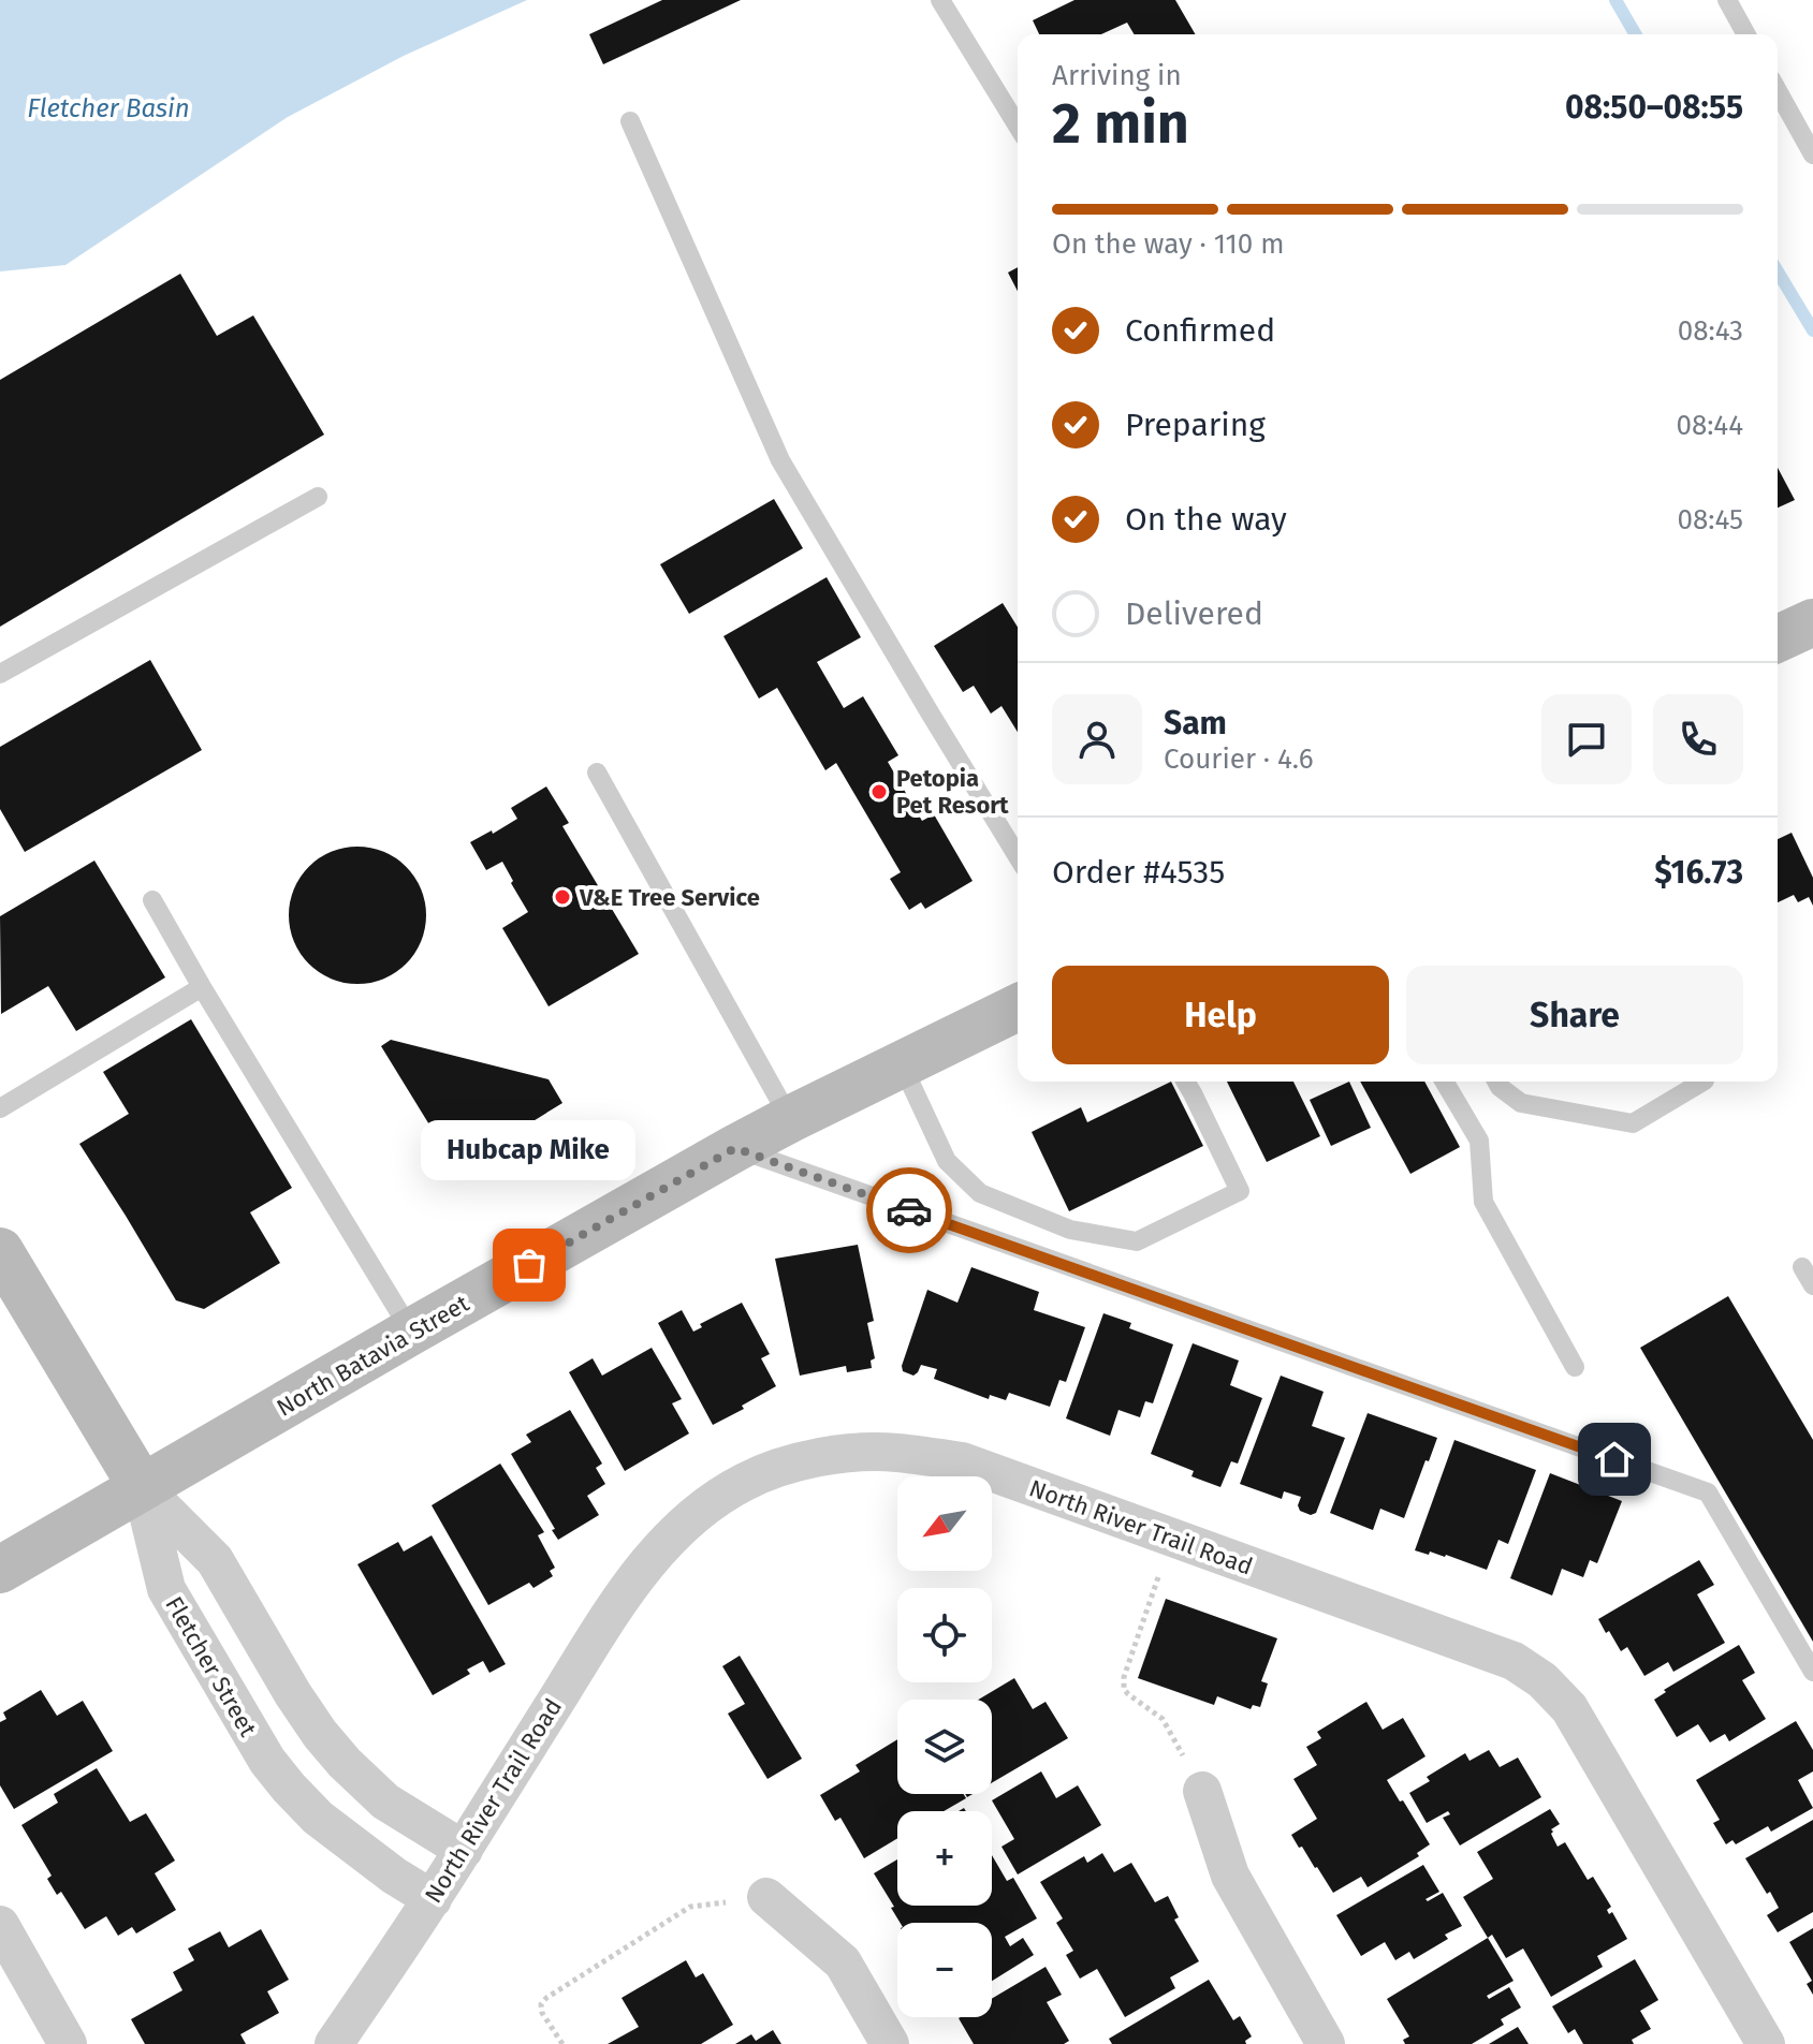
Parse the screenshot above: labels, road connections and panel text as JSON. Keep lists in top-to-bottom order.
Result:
{
  "streets": {
    "main road": ["North Batavia Street"],
    "street": ["North River Trail Road", "Fletcher Street"]
  },
  "crossings": [
    ["North Batavia Street", "Fletcher Street"],
    ["North River Trail Road", "Fletcher Street"]
  ],
  "water": ["Fletcher Basin"],
  "places": ["Petopia Pet Resort", "V&E Tree Service", "Hubcap Mike"],
  "north": "bottom left",
  "page": {
    "heading": ["2 min", "Arriving in", "08:50–08:55"],
    "panel": [
      "Sam",
      "Courier · 4.6",
      "Order #4535",
      "$16.73"
    ],
    "bar": "On the way · 110 m",
    "list": [
      ["Confirmed", "08:43"],
      ["Preparing", "08:44"],
      ["On the way", "08:45"],
      "Delivered"
    ],
    "buttons": ["Help", "Share"],
    "bubble": "Hubcap Mike",
    "map_buttons": ["+", "−"]
  }
}
